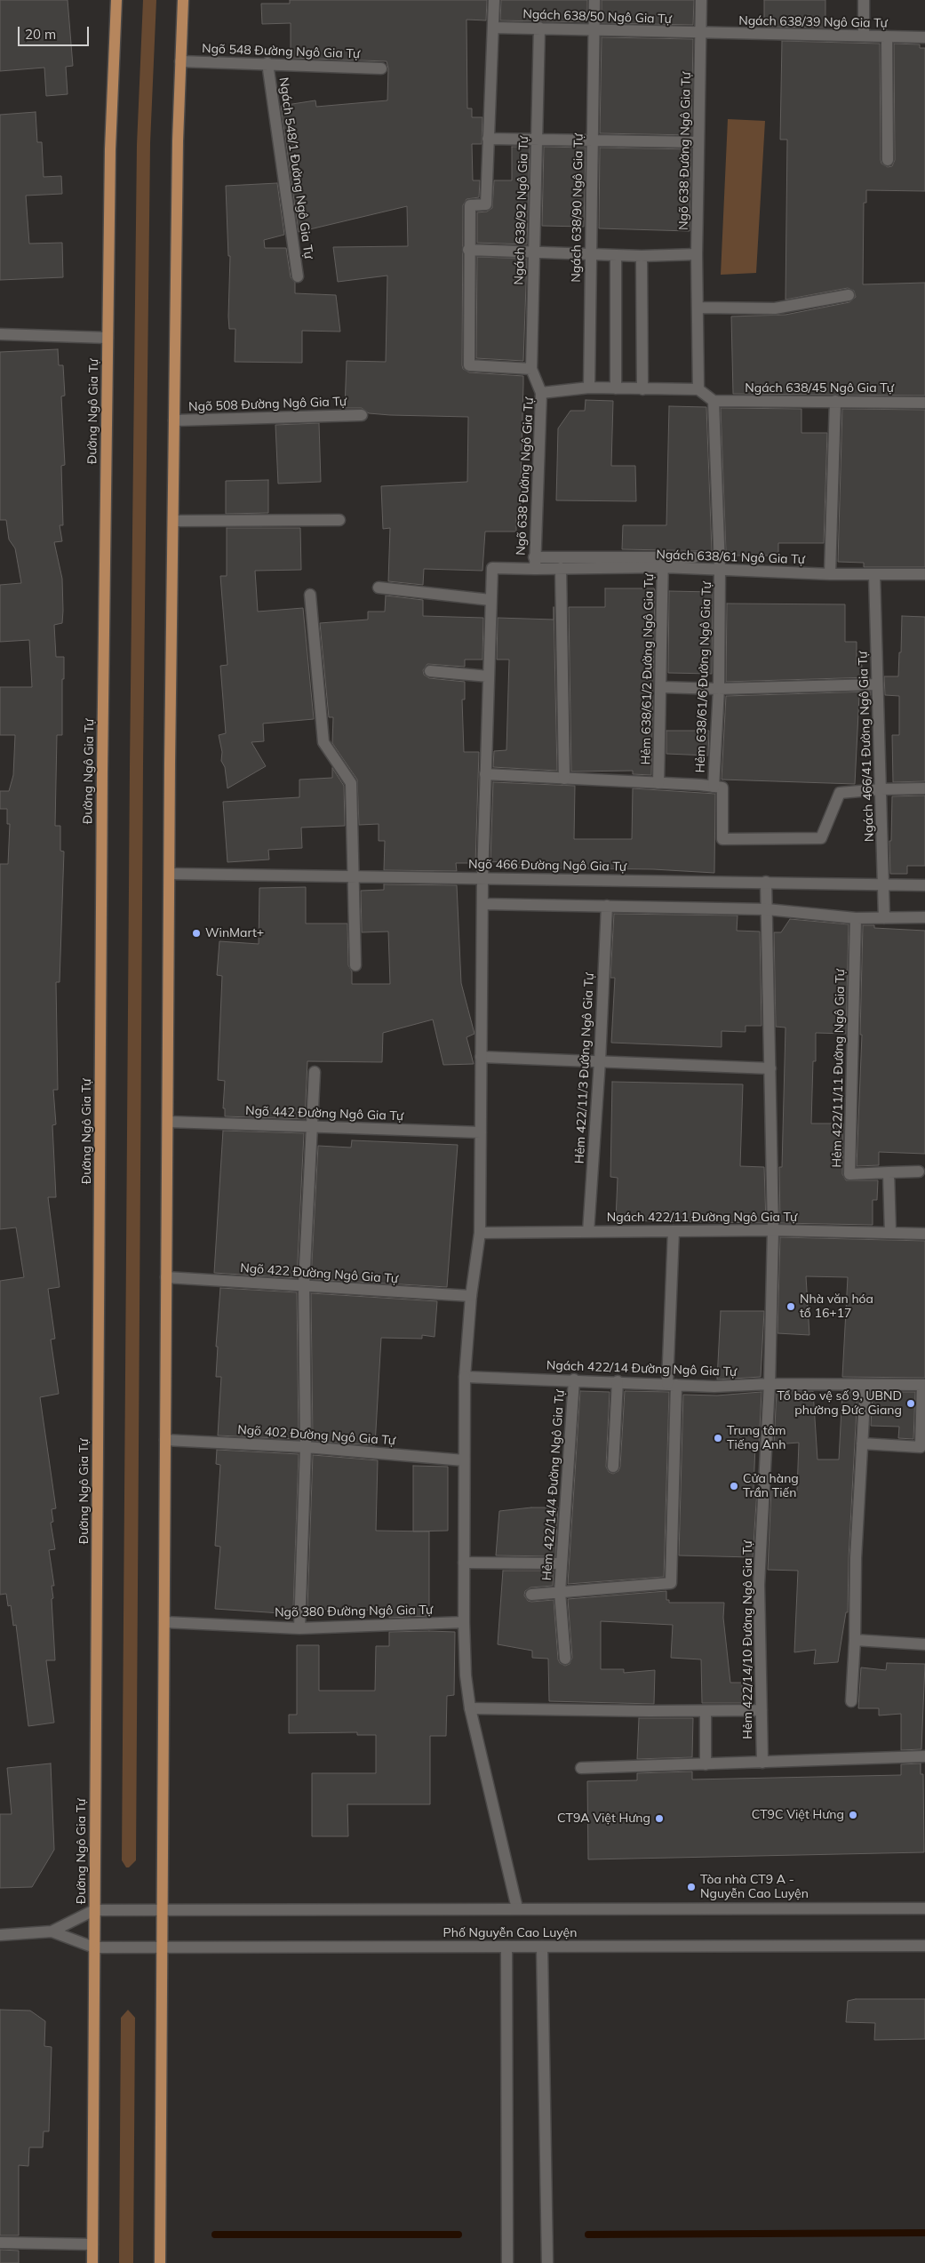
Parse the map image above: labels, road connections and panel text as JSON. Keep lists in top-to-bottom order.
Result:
{
  "streets": {
    "main road": ["Đường Ngô Gia Tự"],
    "street": [
      "Ngách 638/50 Ngô Gia Tự",
      "Ngách 638/39 Ngô Gia Tự",
      "Ngõ 548 Đường Ngô Gia Tự",
      "Ngõ 638 Đường Ngô Gia Tự",
      "Ngách 548/1 Đường Ngô Gia Tự",
      "Ngách 638/90 Ngô Gia Tự",
      "Ngách 638/92 Ngô Gia Tự",
      "Ngách 638/45 Ngô Gia Tự",
      "Ngõ 508 Đường Ngô Gia Tự",
      "Ngách 638/61 Ngô Gia Tự",
      "Hẻm 638/61/2 Đường Ngô Gia Tự",
      "Hẻm 638/61/6 Đường Ngô Gia Tự",
      "Ngách 466/41 Đường Ngô Gia Tự",
      "Ngõ 466 Đường Ngô Gia Tự",
      "Hẻm 422/11/3 Đường Ngô Gia Tự",
      "Hẻm 422/11/11 Đường Ngô Gia Tự",
      "Ngõ 442 Đường Ngô Gia Tự",
      "Ngách 422/11 Đường Ngô Gia Tự",
      "Ngõ 422 Đường Ngô Gia Tự",
      "Ngách 422/14 Đường Ngô Gia Tự",
      "Ngõ 402 Đường Ngô Gia Tự",
      "Hẻm 422/14/4 Đường Ngô Gia Tự",
      "Ngõ 380 Đường Ngô Gia Tự",
      "Hẻm 422/14/10 Đường Ngô Gia Tự",
      "Phố Nguyễn Cao Luyện"
    ]
  },
  "crossings": [
    ["Ngách 638/50 Ngô Gia Tự", "Ngách 638/39 Ngô Gia Tự"],
    ["Ngách 638/50 Ngô Gia Tự", "Ngõ 638 Đường Ngô Gia Tự"],
    ["Ngách 638/50 Ngô Gia Tự", "Ngách 638/90 Ngô Gia Tự"],
    ["Ngách 638/50 Ngô Gia Tự", "Ngách 638/92 Ngô Gia Tự"],
    ["Ngách 638/39 Ngô Gia Tự", "Ngõ 638 Đường Ngô Gia Tự"],
    ["Ngõ 548 Đường Ngô Gia Tự", "Ngách 548/1 Đường Ngô Gia Tự"],
    ["Ngõ 638 Đường Ngô Gia Tự", "Ngách 638/90 Ngô Gia Tự"],
    ["Ngõ 638 Đường Ngô Gia Tự", "Ngách 638/92 Ngô Gia Tự"],
    ["Ngõ 638 Đường Ngô Gia Tự", "Ngách 638/61 Ngô Gia Tự"],
    ["Ngõ 638 Đường Ngô Gia Tự", "Ngõ 466 Đường Ngô Gia Tự"],
    ["Ngách 638/45 Ngô Gia Tự", "Hẻm 638/61/6 Đường Ngô Gia Tự"],
    ["Đường Ngô Gia Tự", "Phố Nguyễn Cao Luyện"],
    ["Ngách 638/61 Ngô Gia Tự", "Hẻm 638/61/2 Đường Ngô Gia Tự"],
    ["Ngách 638/61 Ngô Gia Tự", "Hẻm 638/61/6 Đường Ngô Gia Tự"],
    ["Ngách 638/61 Ngô Gia Tự", "Ngách 466/41 Đường Ngô Gia Tự"],
    ["Ngách 466/41 Đường Ngô Gia Tự", "Ngõ 466 Đường Ngô Gia Tự"],
    ["Ngõ 466 Đường Ngô Gia Tự", "Hẻm 422/14/10 Đường Ngô Gia Tự"],
    ["Hẻm 422/11/3 Đường Ngô Gia Tự", "Ngách 422/11 Đường Ngô Gia Tự"],
    ["Ngách 422/11 Đường Ngô Gia Tự", "Hẻm 422/14/10 Đường Ngô Gia Tự"],
    ["Ngách 422/14 Đường Ngô Gia Tự", "Hẻm 422/14/4 Đường Ngô Gia Tự"],
    ["Ngách 422/14 Đường Ngô Gia Tự", "Hẻm 422/14/10 Đường Ngô Gia Tự"]
  ],
  "places": [
    "WinMart+",
    "Nhà văn hóa tổ 16+17",
    "Tổ bảo vệ số 9, UBND phường Đức Giang",
    "Trung tâm Tiếng Anh",
    "Cửa hàng Trần Tiến",
    "CT9C Việt Hưng",
    "CT9A Việt Hưng",
    "Tòa nhà CT9 A - Nguyễn Cao Luyện"
  ],
  "scale_bar": "20 m"
}
